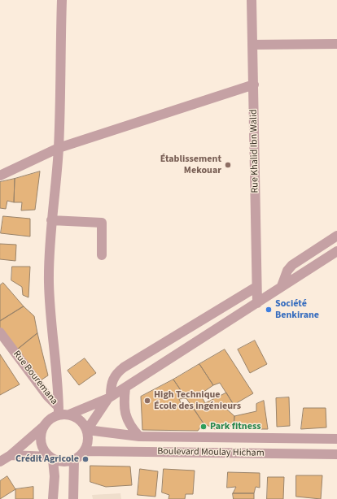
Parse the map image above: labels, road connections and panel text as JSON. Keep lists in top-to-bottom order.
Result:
{
  "streets": {
    "street": ["Rue Khalid Ibn Walid", "Rue Bouremana", "Boulevard Moulay Hicham"]
  },
  "crossings": [
    ["Rue Bouremana", "Boulevard Moulay Hicham"]
  ],
  "places": [
    "Établissement Mekouar",
    "Société Benkirane",
    "High Technique École des ingénieurs",
    "Park fitness",
    "Crédit Agricole"
  ]
}
